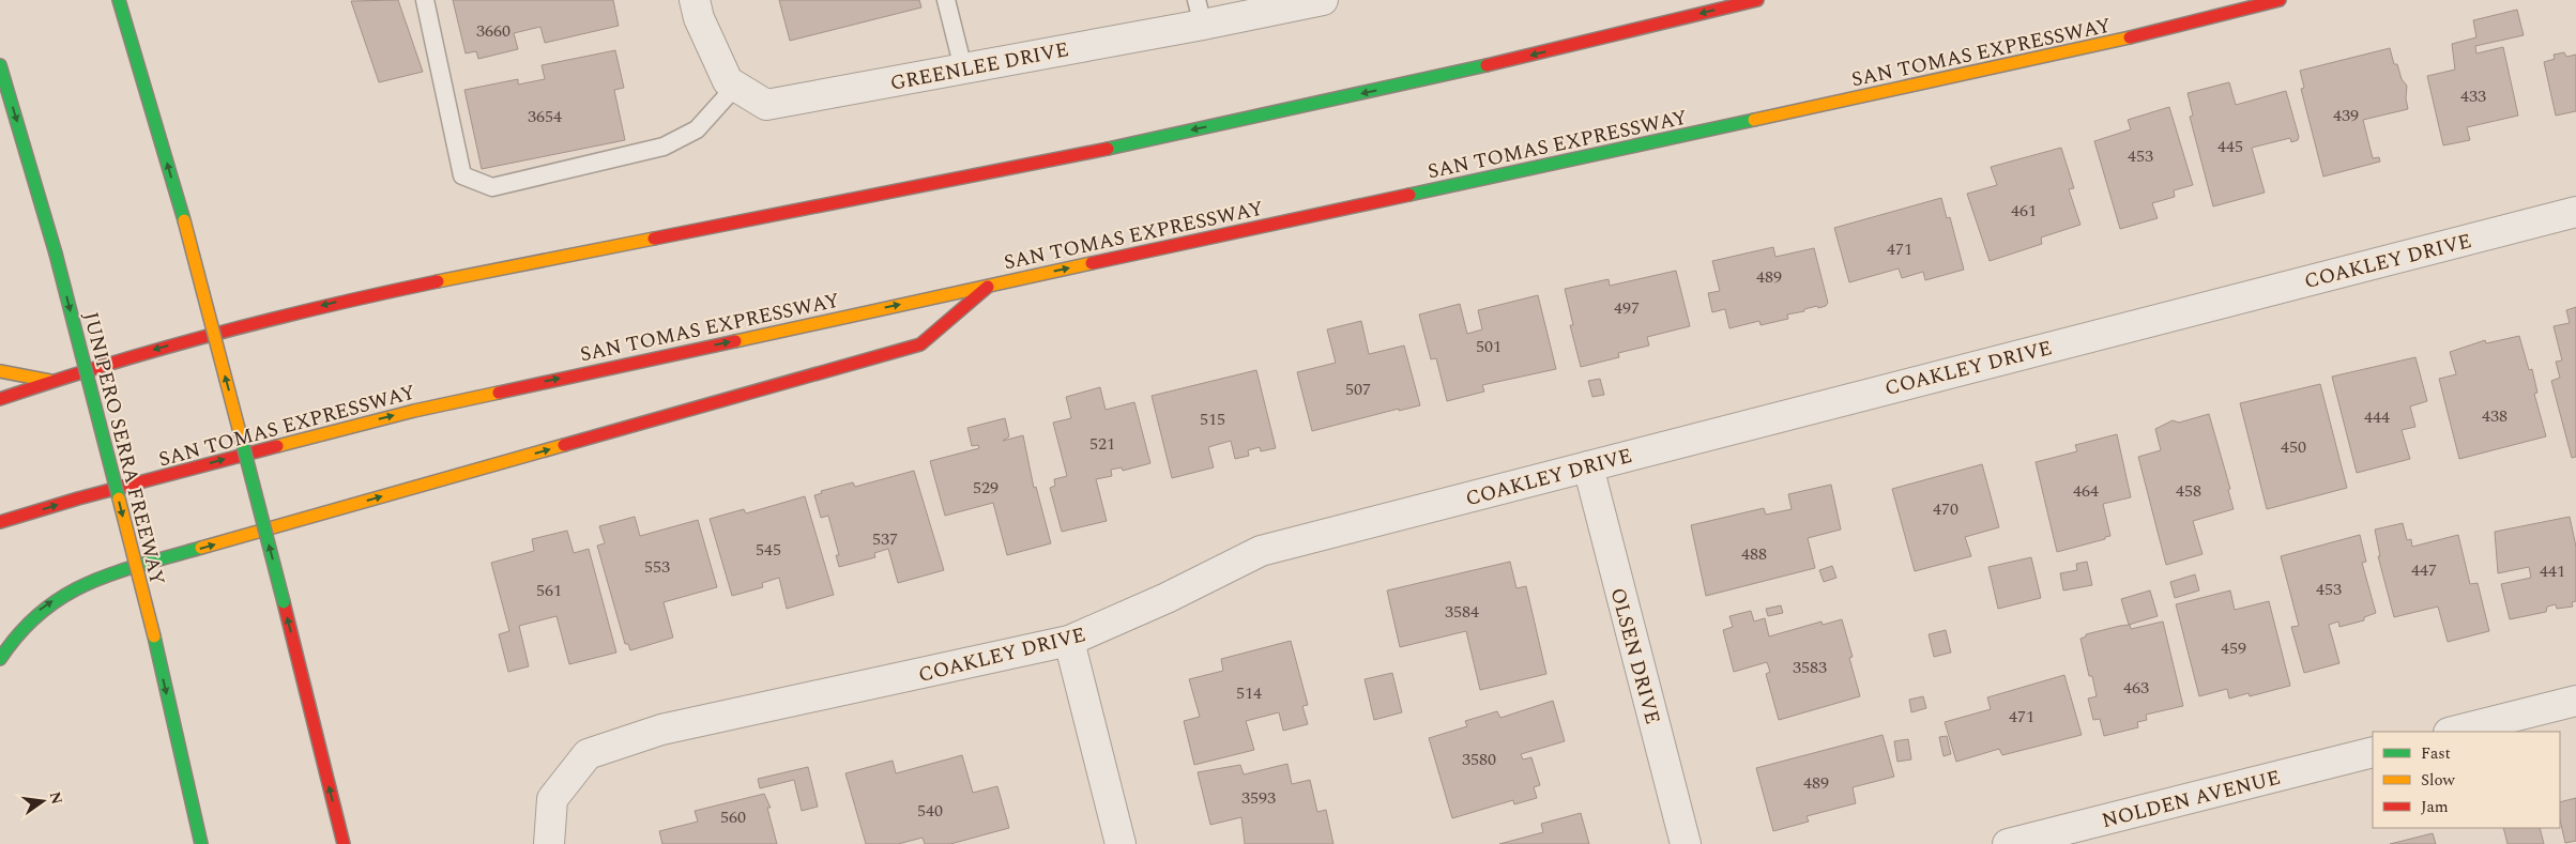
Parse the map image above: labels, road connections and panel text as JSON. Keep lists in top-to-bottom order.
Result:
{
  "streets": {
    "highway": ["SAN TOMAS EXPRESSWAY", "JUNIPERO SERRA FREEWAY"],
    "street": [
      "GREENLEE DRIVE",
      "COAKLEY DRIVE",
      "OLSEN DRIVE",
      "NOLDEN AVENUE"
    ]
  },
  "crossings": [
    ["COAKLEY DRIVE", "OLSEN DRIVE"]
  ],
  "one_way": ["JUNIPERO SERRA FREEWAY"],
  "house_numbers": [
    "3660",
    "433",
    "439",
    "3654",
    "445",
    "453",
    "461",
    "471",
    "489",
    "497",
    "501",
    "507",
    "438",
    "444",
    "515",
    "521",
    "450",
    "529",
    "464",
    "458",
    "470",
    "537",
    "545",
    "488",
    "553",
    "447",
    "441",
    "453",
    "561",
    "3584",
    "459",
    "3583",
    "463",
    "514",
    "471",
    "3580",
    "489",
    "3593",
    "540",
    "560"
  ],
  "legend": ["Fast", "Slow", "Jam"],
  "north": "right"
}
